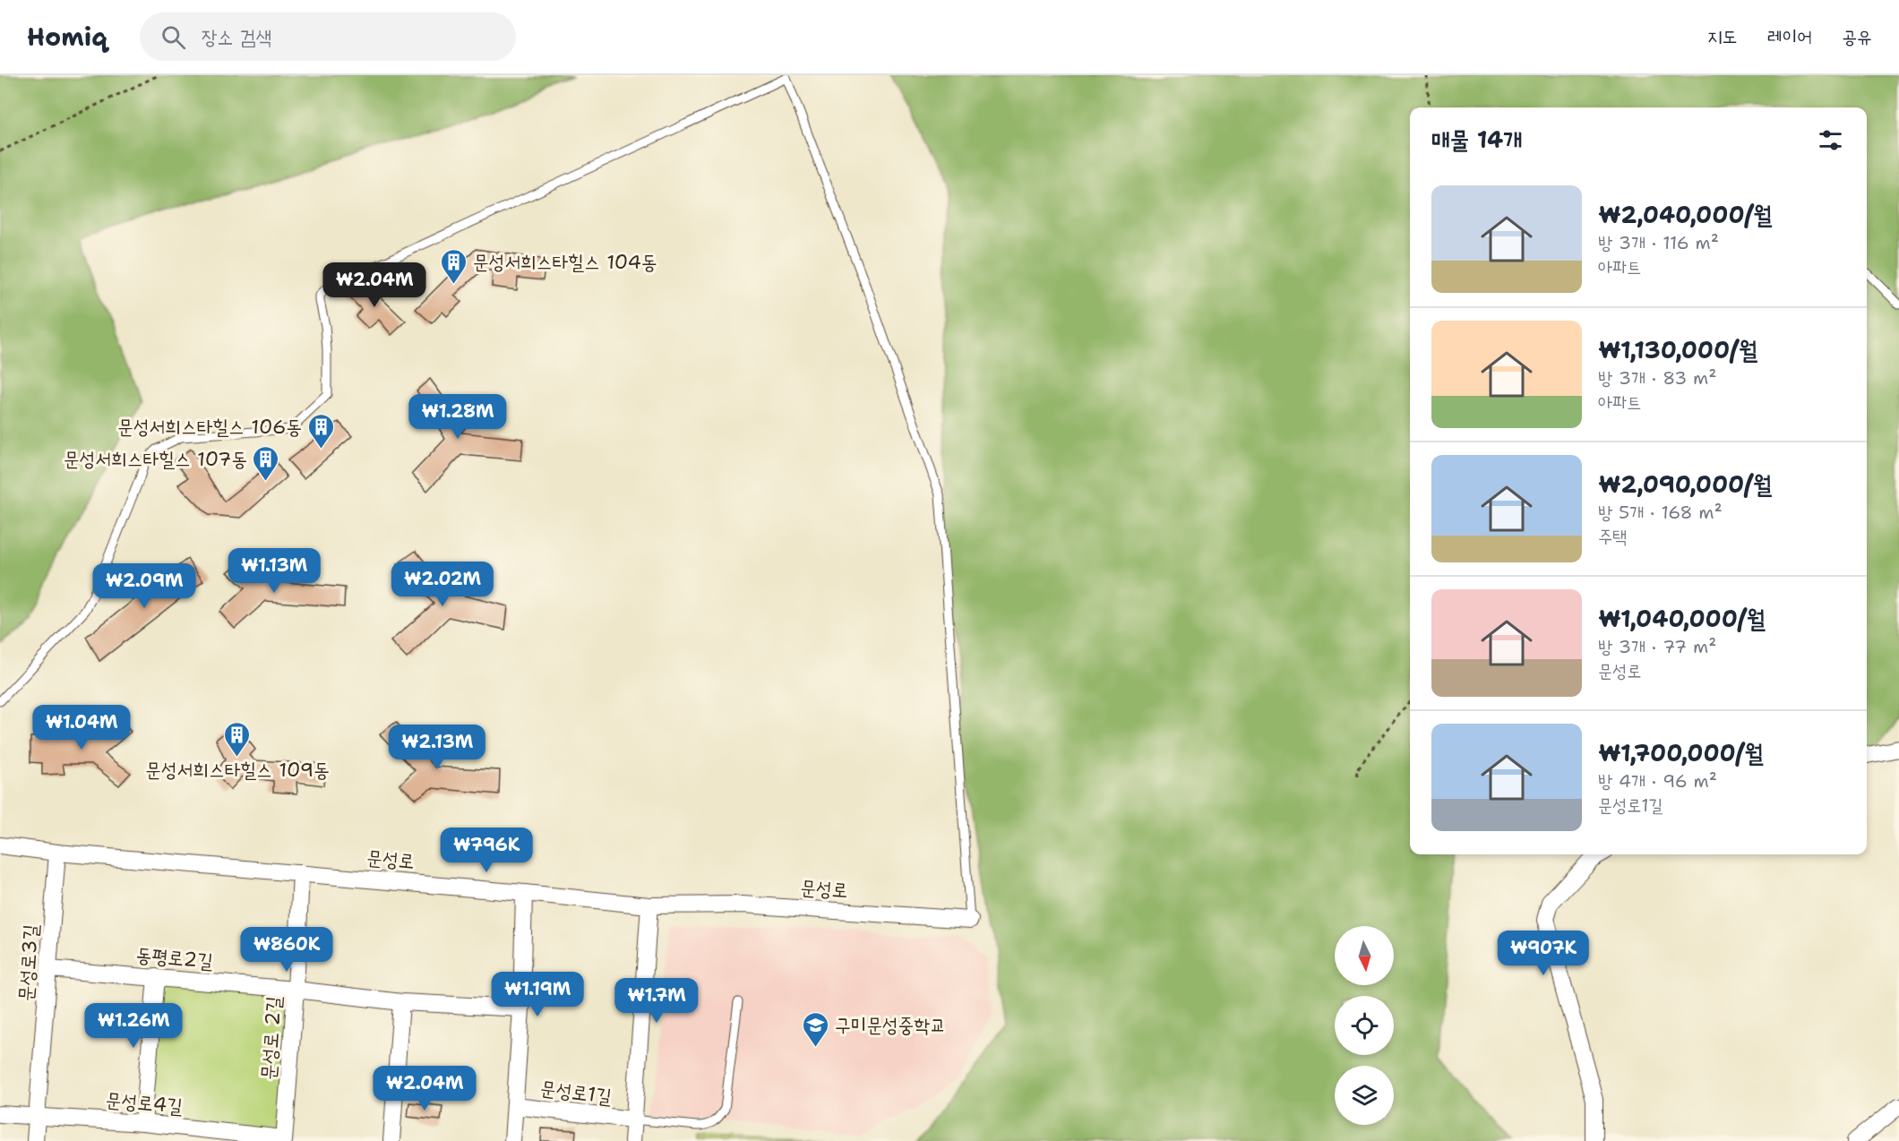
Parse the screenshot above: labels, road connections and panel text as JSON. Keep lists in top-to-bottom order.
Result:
{
  "streets": {
    "street": [
      "문성로",
      "동평로2길",
      "문성로3길",
      "문성로 2길",
      "문성로1길",
      "문성로4길"
    ]
  },
  "crossings": [
    ["문성로", "문성로3길"],
    ["문성로", "문성로 2길"],
    ["문성로", "문성로1길"],
    ["동평로2길", "문성로3길"],
    ["동평로2길", "문성로 2길"],
    ["문성로3길", "문성로4길"],
    ["문성로 2길", "문성로4길"]
  ],
  "places": {
    "building": [
      "문성서희스타힐스 104동",
      "문성서희스타힐스 106동",
      "문성서희스타힐스 107동",
      "문성서희스타힐스 109동"
    ],
    "school or university": ["구미문성중학교"]
  },
  "north": "bottom",
  "page": {
    "header": "Homiq",
    "search": "장소 검색",
    "nav": ["지도", "레이어", "공유"],
    "heading": "매물 14개",
    "list": [
      {
        "name": "₩2,040,000/월",
        "note": "방 3개 · 116 m² · 아파트"
      },
      {
        "name": "₩1,130,000/월",
        "note": "방 3개 · 83 m² · 아파트"
      },
      {
        "name": "₩2,090,000/월",
        "note": "방 5개 · 168 m² · 주택"
      },
      {
        "name": "₩1,040,000/월",
        "note": "방 3개 · 77 m² · 문성로"
      },
      {
        "name": "₩1,700,000/월",
        "note": "방 4개 · 96 m² · 문성로1길"
      }
    ],
    "price": [
      "₩2.04M",
      "₩1.28M",
      "₩1.13M",
      "₩2.02M",
      "₩2.09M",
      "₩1.04M",
      "₩2.13M",
      "₩796K",
      "₩860K",
      "₩907K",
      "₩1.19M",
      "₩1.7M",
      "₩1.26M",
      "₩2.04M"
    ]
  }
}
